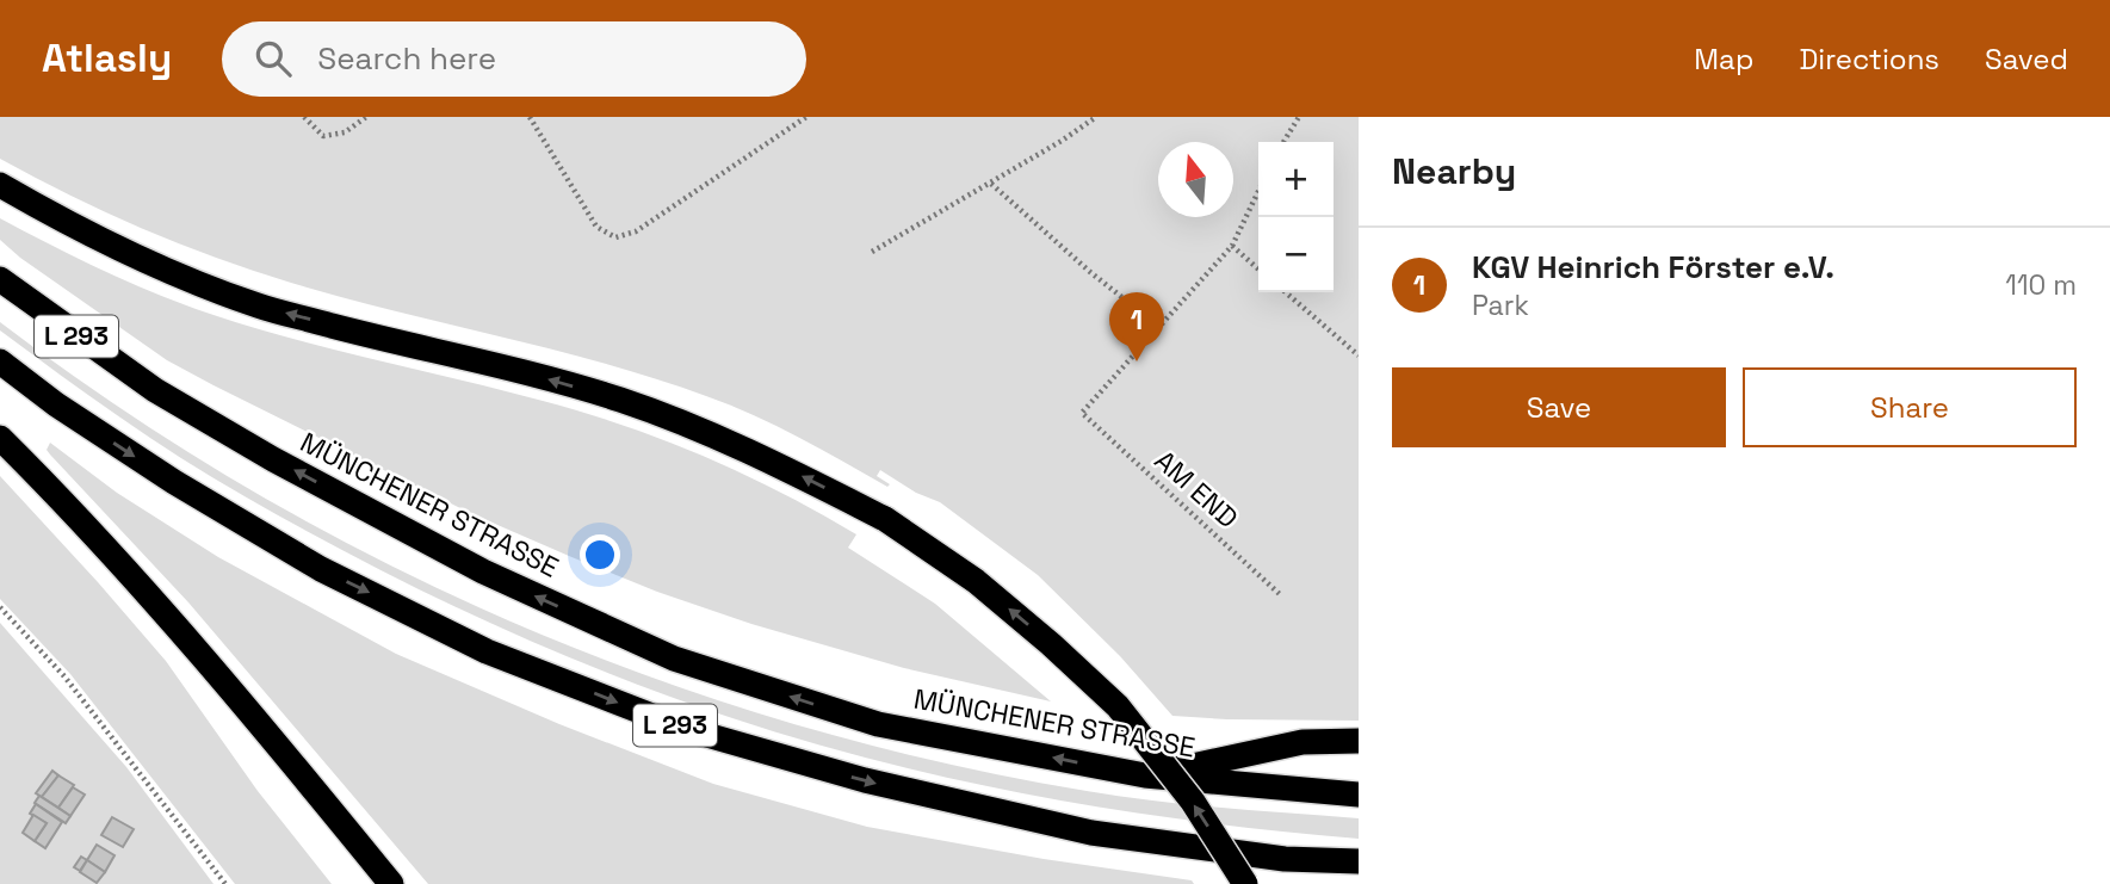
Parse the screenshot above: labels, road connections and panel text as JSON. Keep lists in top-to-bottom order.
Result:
{
  "streets": {
    "highway": ["L 293", "MÜNCHENER STRASSE"],
    "path": ["AM END"]
  },
  "north": "top",
  "page": {
    "header": "Atlasly",
    "search": "Search here",
    "nav": ["Map", "Directions", "Saved"],
    "heading": "Nearby",
    "map_buttons": ["+", "−"],
    "list": [
      {
        "mark": "1",
        "name": "KGV Heinrich Förster e.V.",
        "note": "Park",
        "value": "110 m"
      }
    ],
    "pins": "1",
    "buttons": ["Save", "Share"]
  }
}
